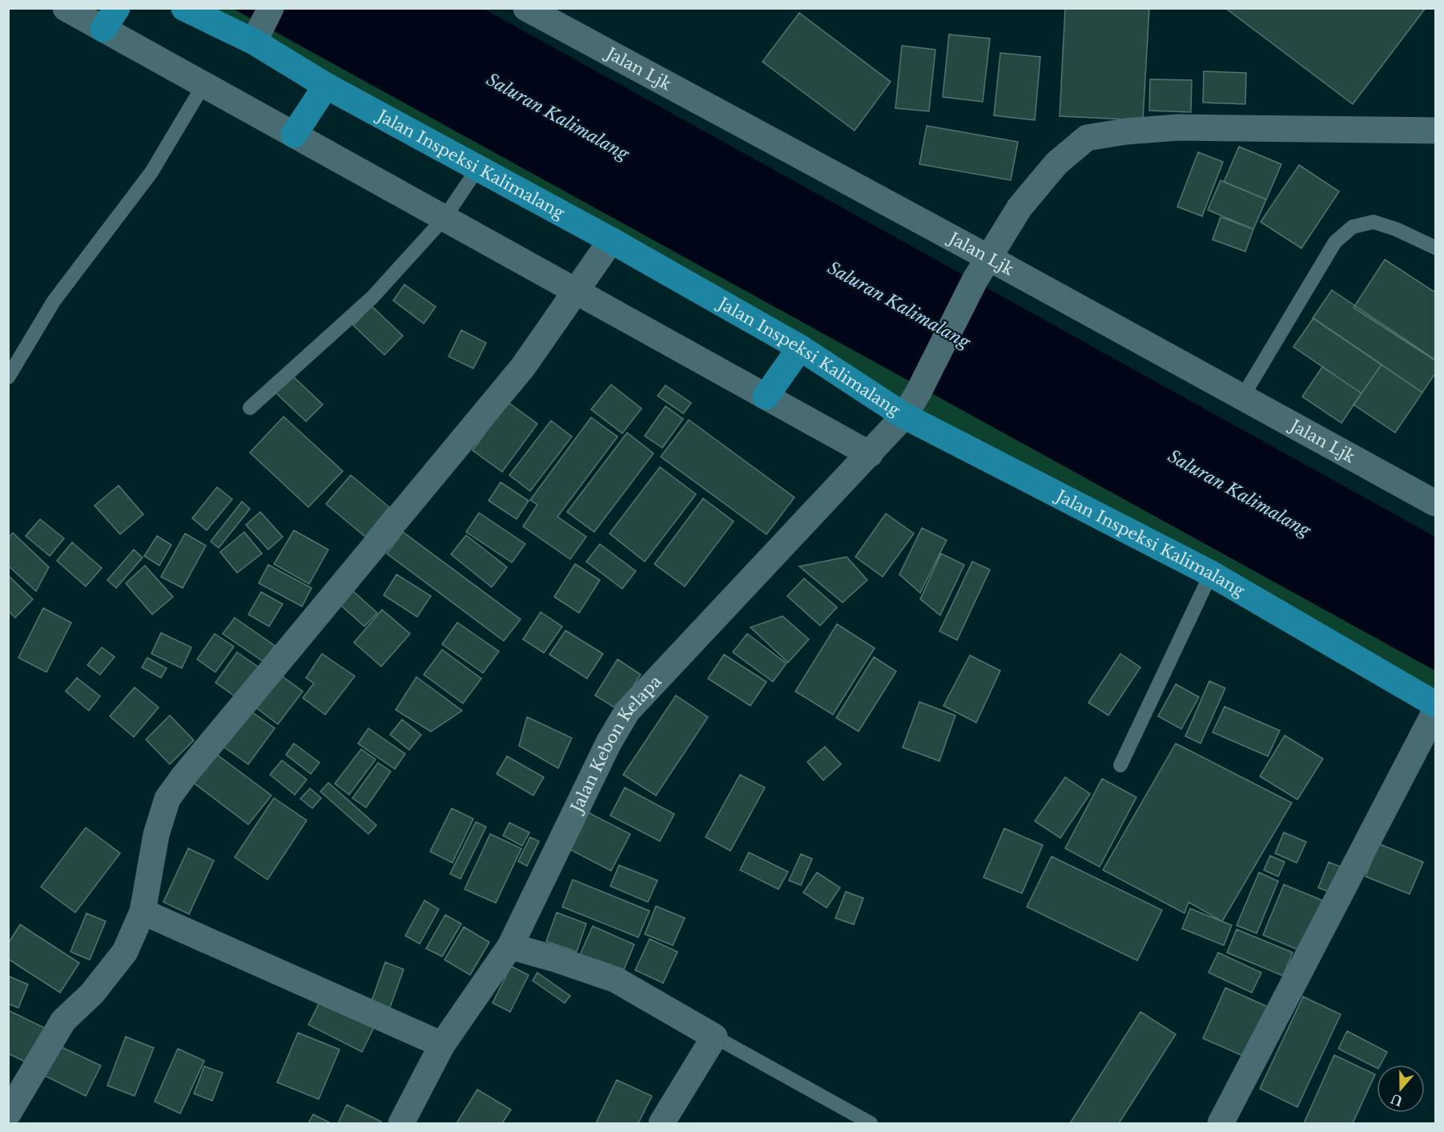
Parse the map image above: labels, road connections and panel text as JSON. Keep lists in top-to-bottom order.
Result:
{
  "streets": {
    "main road": ["Jalan Inspeksi Kalimalang"],
    "street": ["Jalan Ljk", "Jalan Kebon Kelapa"]
  },
  "crossings": [
    ["Jalan Ljk", "Jalan Kebon Kelapa"],
    ["Jalan Inspeksi Kalimalang", "Jalan Kebon Kelapa"]
  ],
  "water": ["Saluran Kalimalang"],
  "north": "bottom"
}
